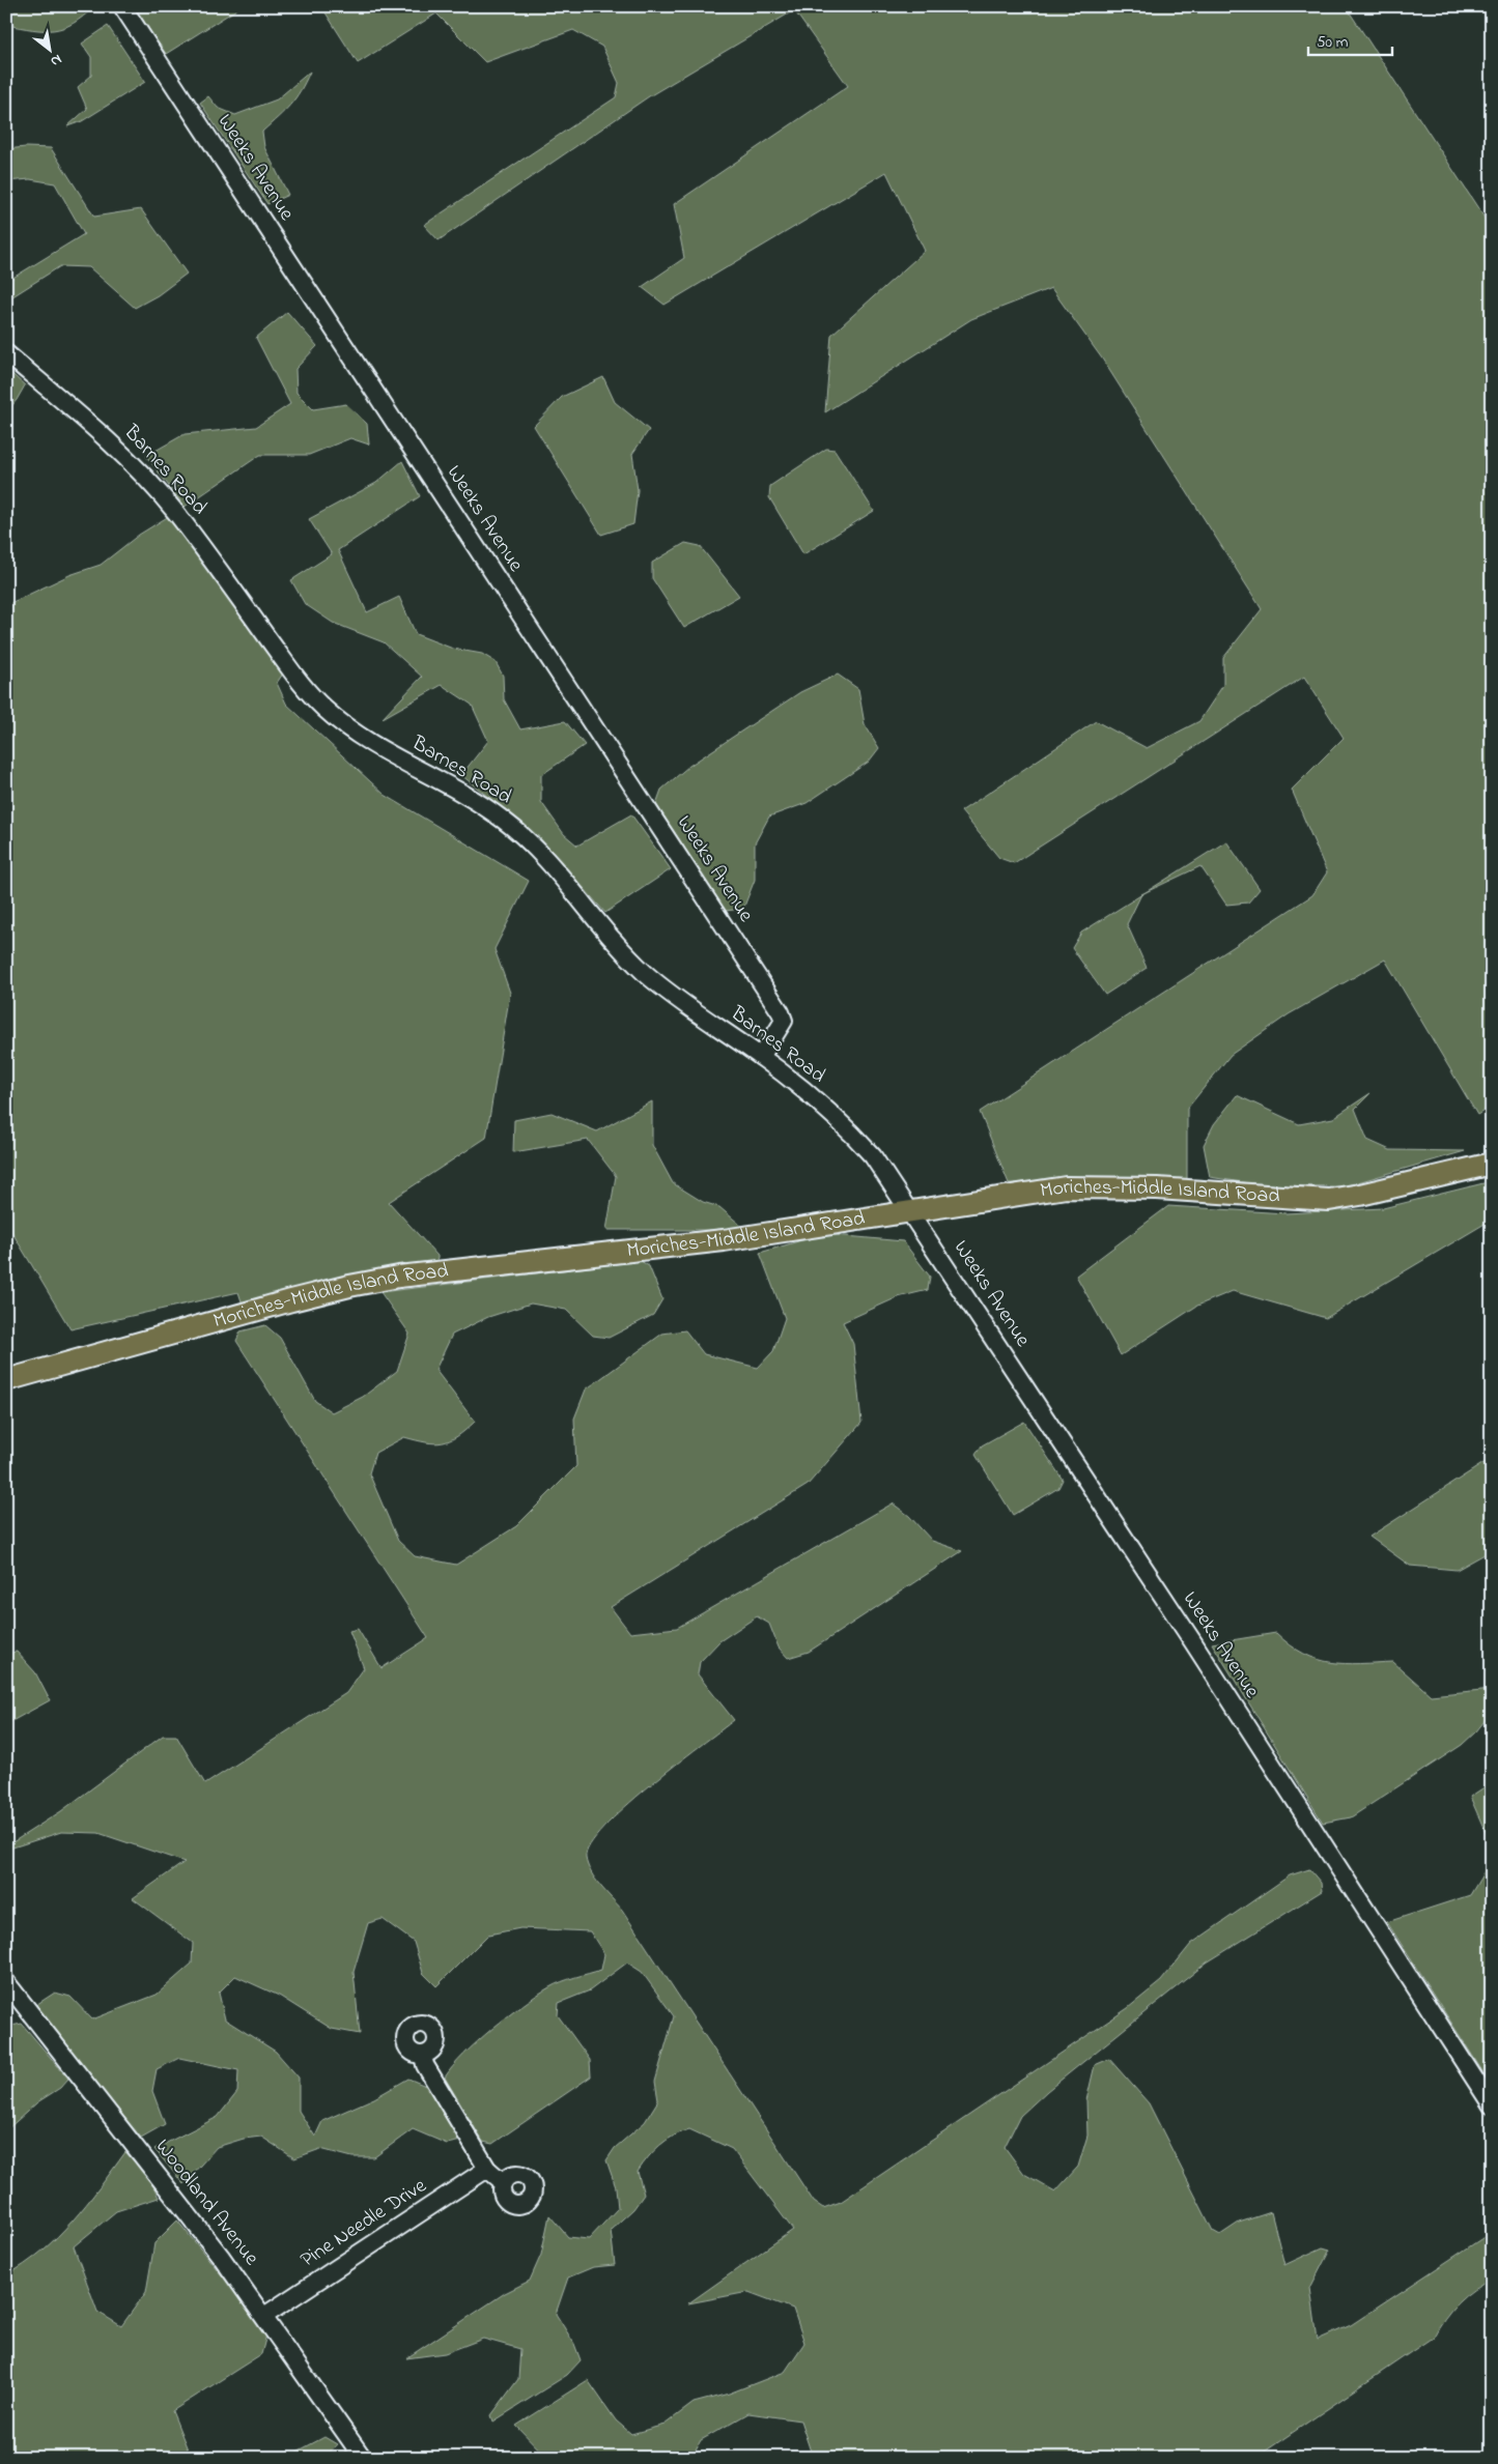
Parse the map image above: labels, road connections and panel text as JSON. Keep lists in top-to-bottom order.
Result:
{
  "streets": {
    "main road": ["Moriches-Middle Island Road"],
    "street": [
      "Weeks Avenue",
      "Barnes Road",
      "Woodland Avenue",
      "Pine Needle Drive"
    ]
  },
  "crossings": [
    ["Weeks Avenue", "Barnes Road"],
    ["Weeks Avenue", "Moriches-Middle Island Road"],
    ["Barnes Road", "Moriches-Middle Island Road"],
    ["Woodland Avenue", "Pine Needle Drive"]
  ],
  "scale_bar": "50 m",
  "north": "bottom right"
}
